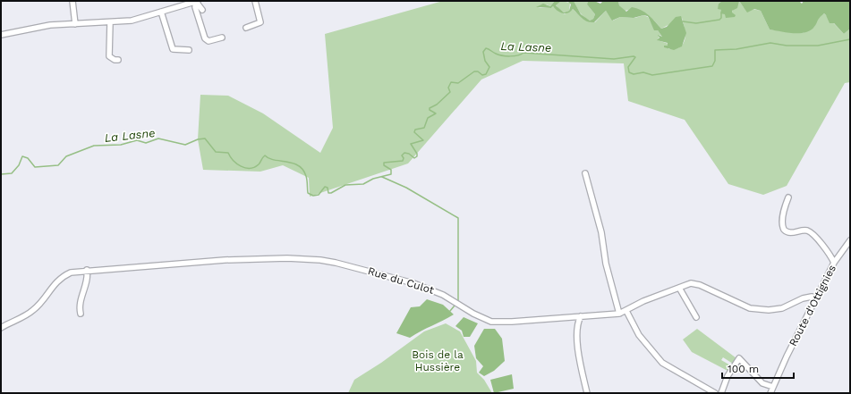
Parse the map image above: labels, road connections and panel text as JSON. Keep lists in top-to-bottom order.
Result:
{
  "streets": {
    "street": ["Rue du Culot", "Route d'Ottignies"]
  },
  "crossings": [
    ["Rue du Culot", "Route d'Ottignies"]
  ],
  "water": ["La Lasne"],
  "parks": ["Bois de la Hussière"],
  "scale_bar": "100 m"
}
